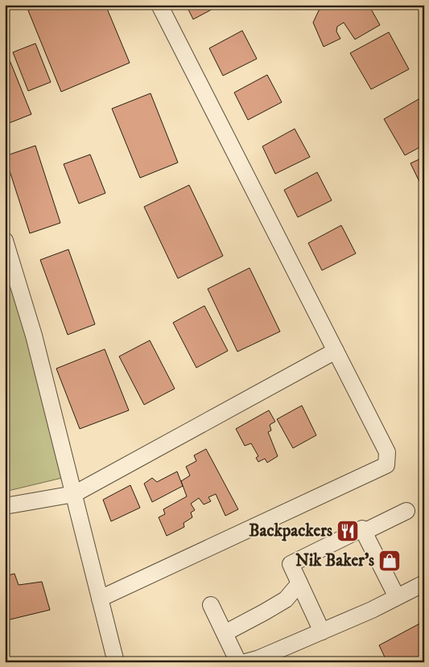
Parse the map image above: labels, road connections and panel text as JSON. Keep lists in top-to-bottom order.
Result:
{
  "places": {
    "restaurant": ["Backpackers"],
    "shop": ["Nik Baker's"]
  }
}
